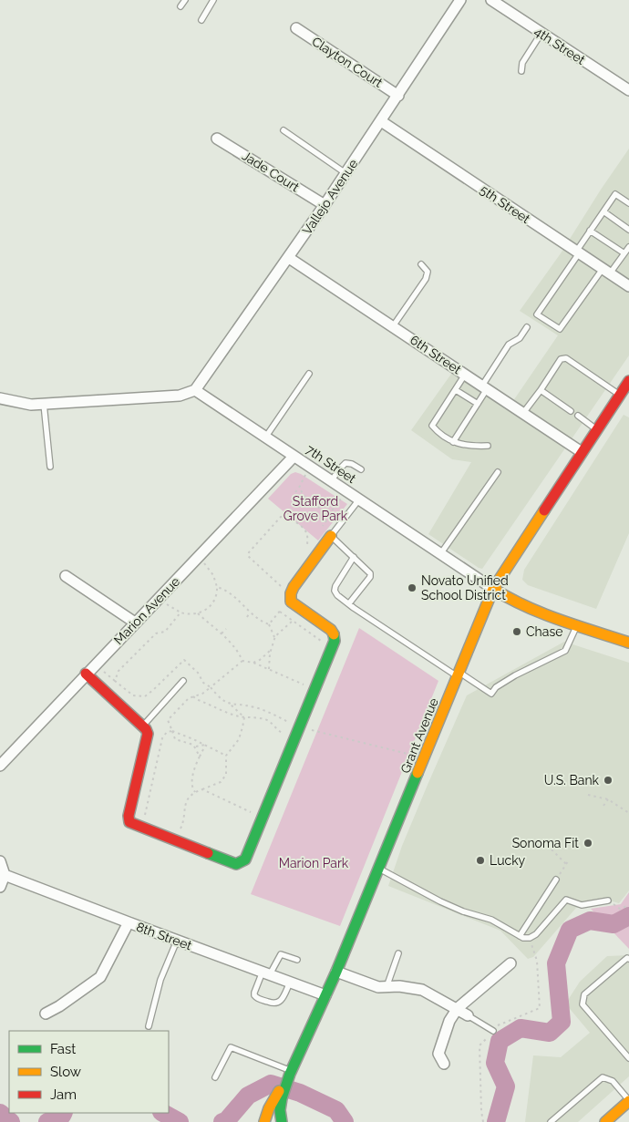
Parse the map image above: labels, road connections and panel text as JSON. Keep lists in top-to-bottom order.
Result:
{
  "streets": {
    "street": [
      "4th Street",
      "Clayton Court",
      "Jade Court",
      "Vallejo Avenue",
      "5th Street",
      "6th Street",
      "7th Street",
      "Marion Avenue",
      "Grant Avenue",
      "8th Street"
    ]
  },
  "crossings": [
    ["Clayton Court", "Vallejo Avenue"],
    ["Jade Court", "Vallejo Avenue"],
    ["Vallejo Avenue", "5th Street"],
    ["Vallejo Avenue", "6th Street"],
    ["Vallejo Avenue", "7th Street"],
    ["6th Street", "Grant Avenue"],
    ["7th Street", "Marion Avenue"],
    ["7th Street", "Grant Avenue"],
    ["Grant Avenue", "8th Street"]
  ],
  "parks": ["Stafford Grove Park", "Marion Park"],
  "places": [
    "Novato Unified School District",
    "Chase",
    "U.S. Bank",
    "Sonoma Fit",
    "Lucky"
  ],
  "legend": ["Fast", "Slow", "Jam"]
}
